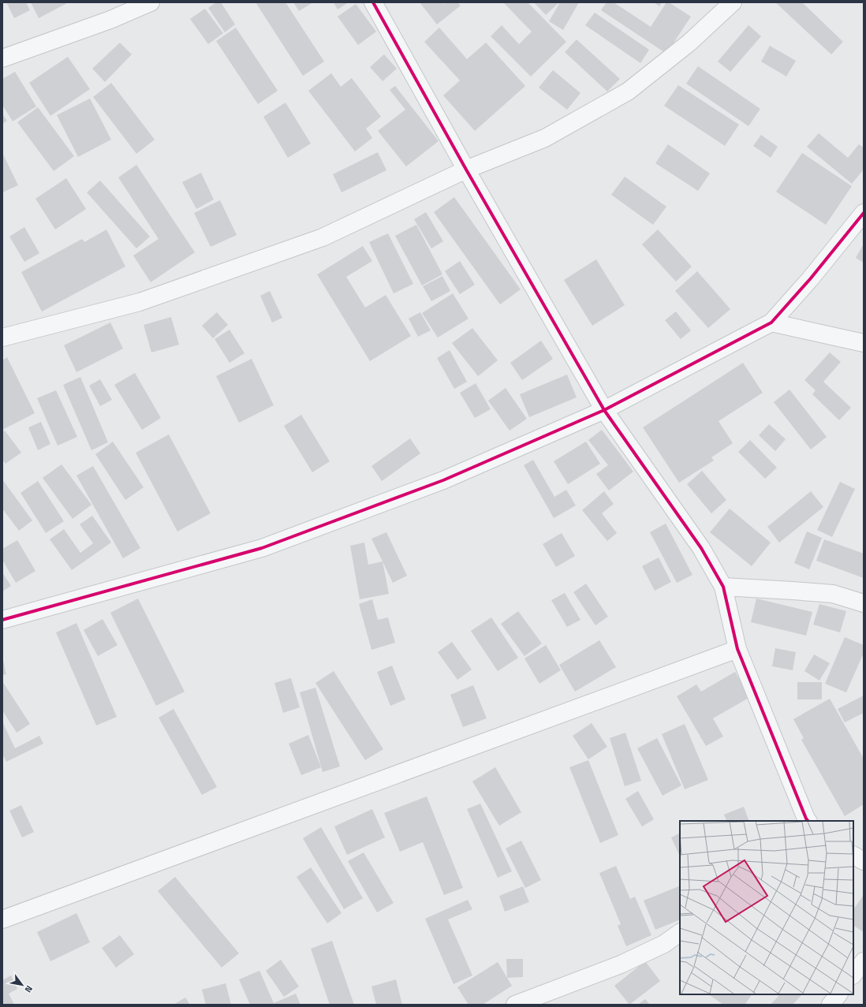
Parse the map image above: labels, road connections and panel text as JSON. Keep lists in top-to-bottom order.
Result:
{
  "north": "bottom right"
}
